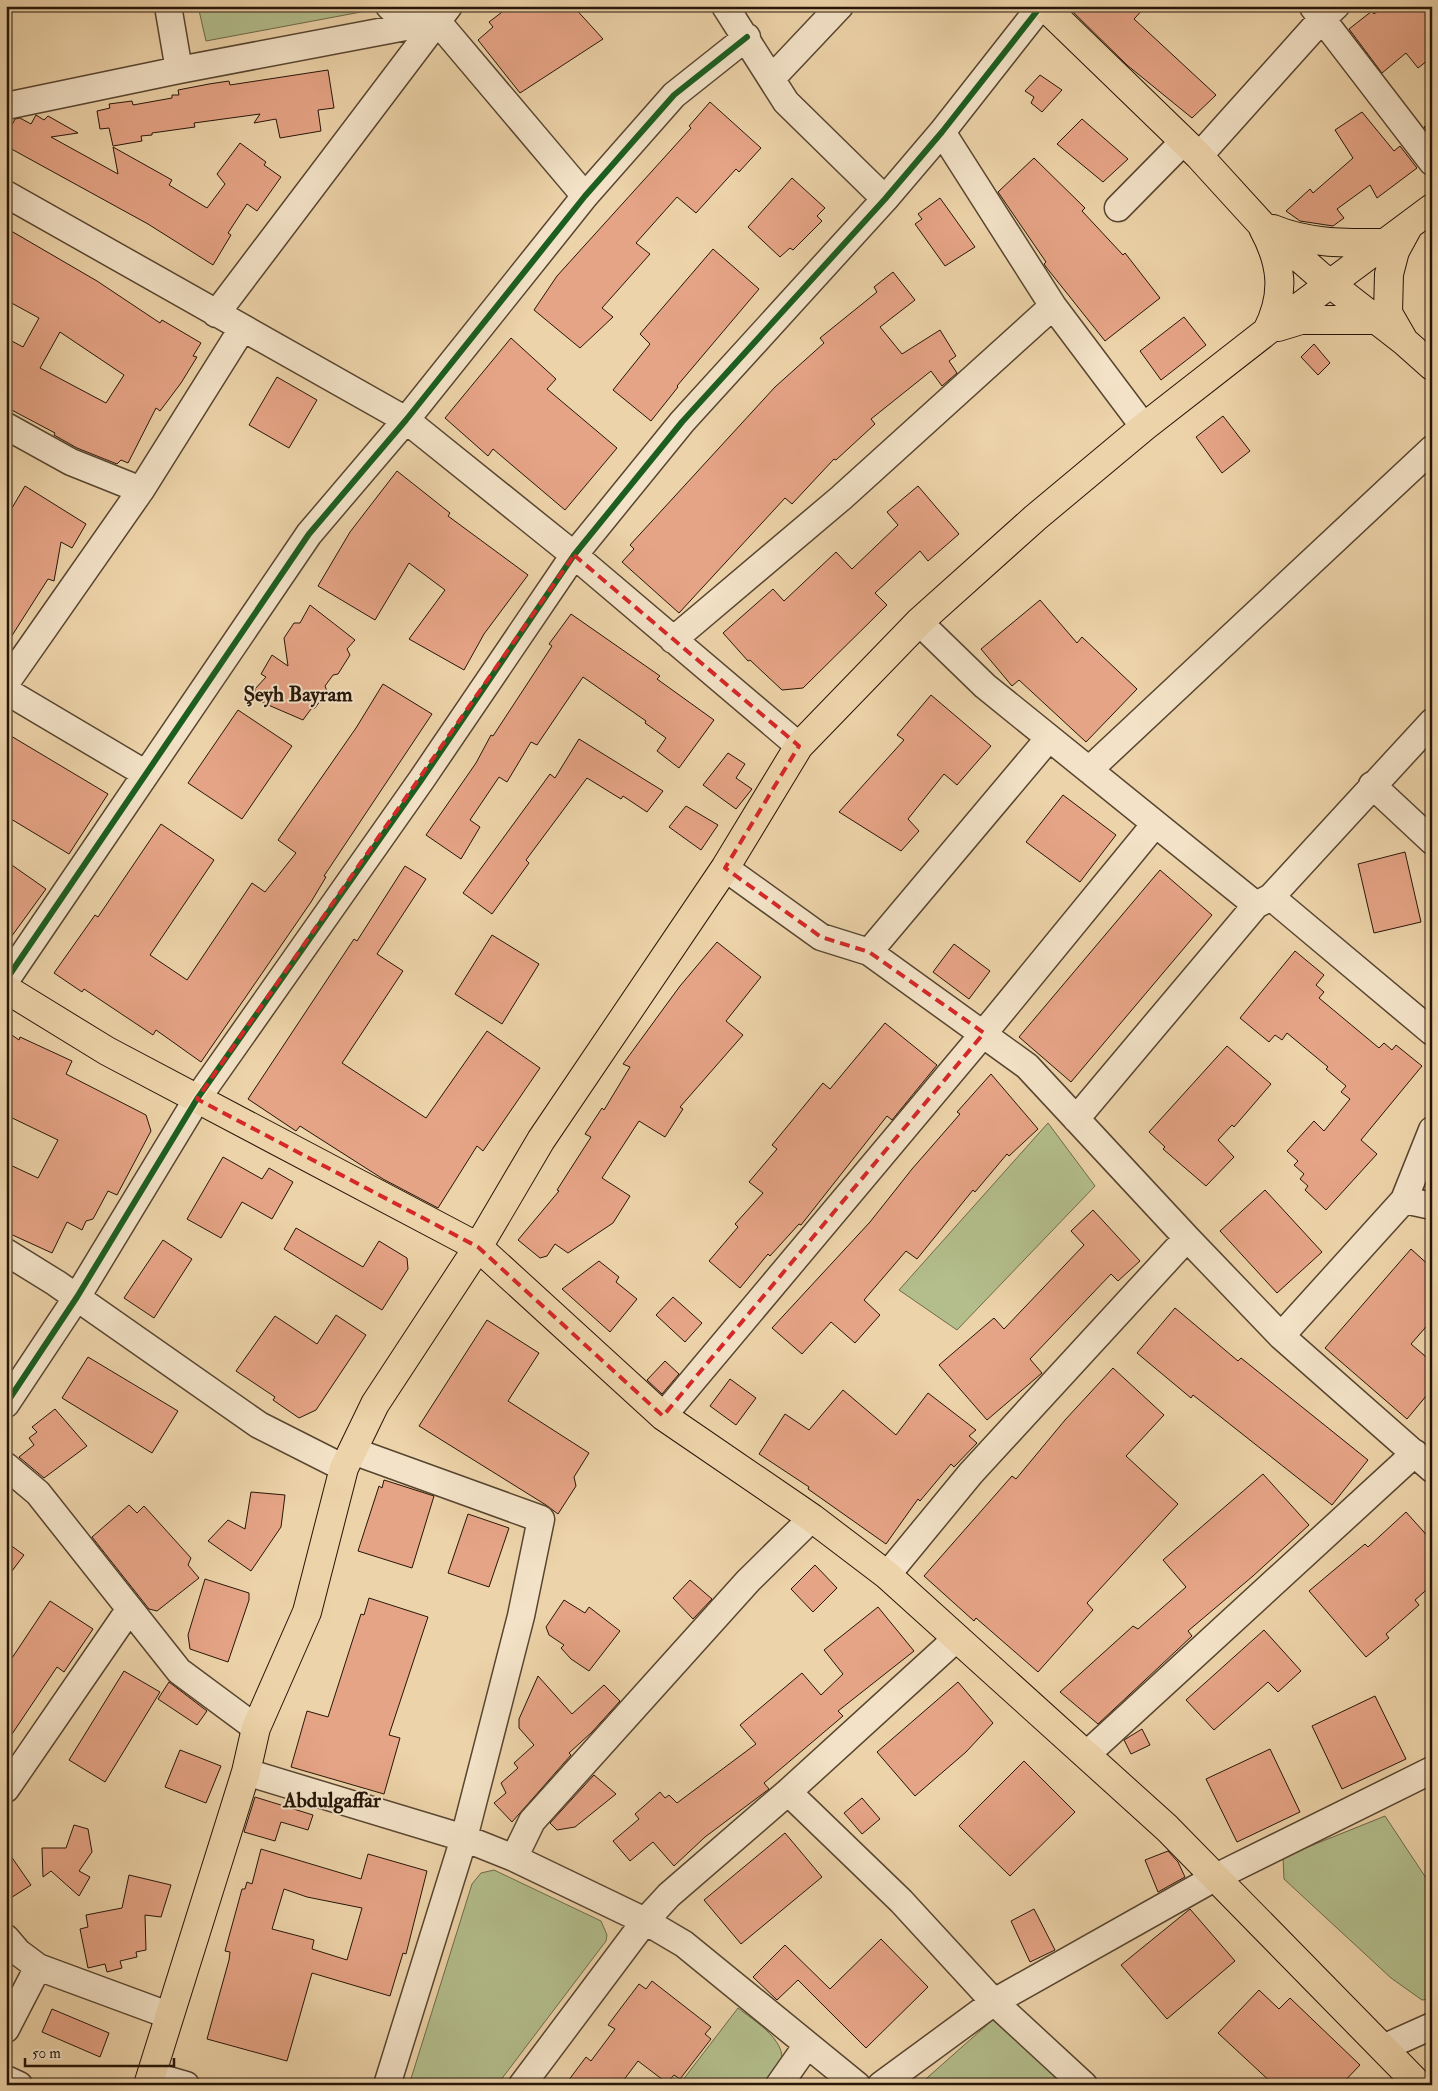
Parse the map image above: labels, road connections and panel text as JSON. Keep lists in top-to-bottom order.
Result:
{
  "districts": ["Şeyh Bayram", "Abdulgaffar"],
  "scale_bar": "50 m"
}
